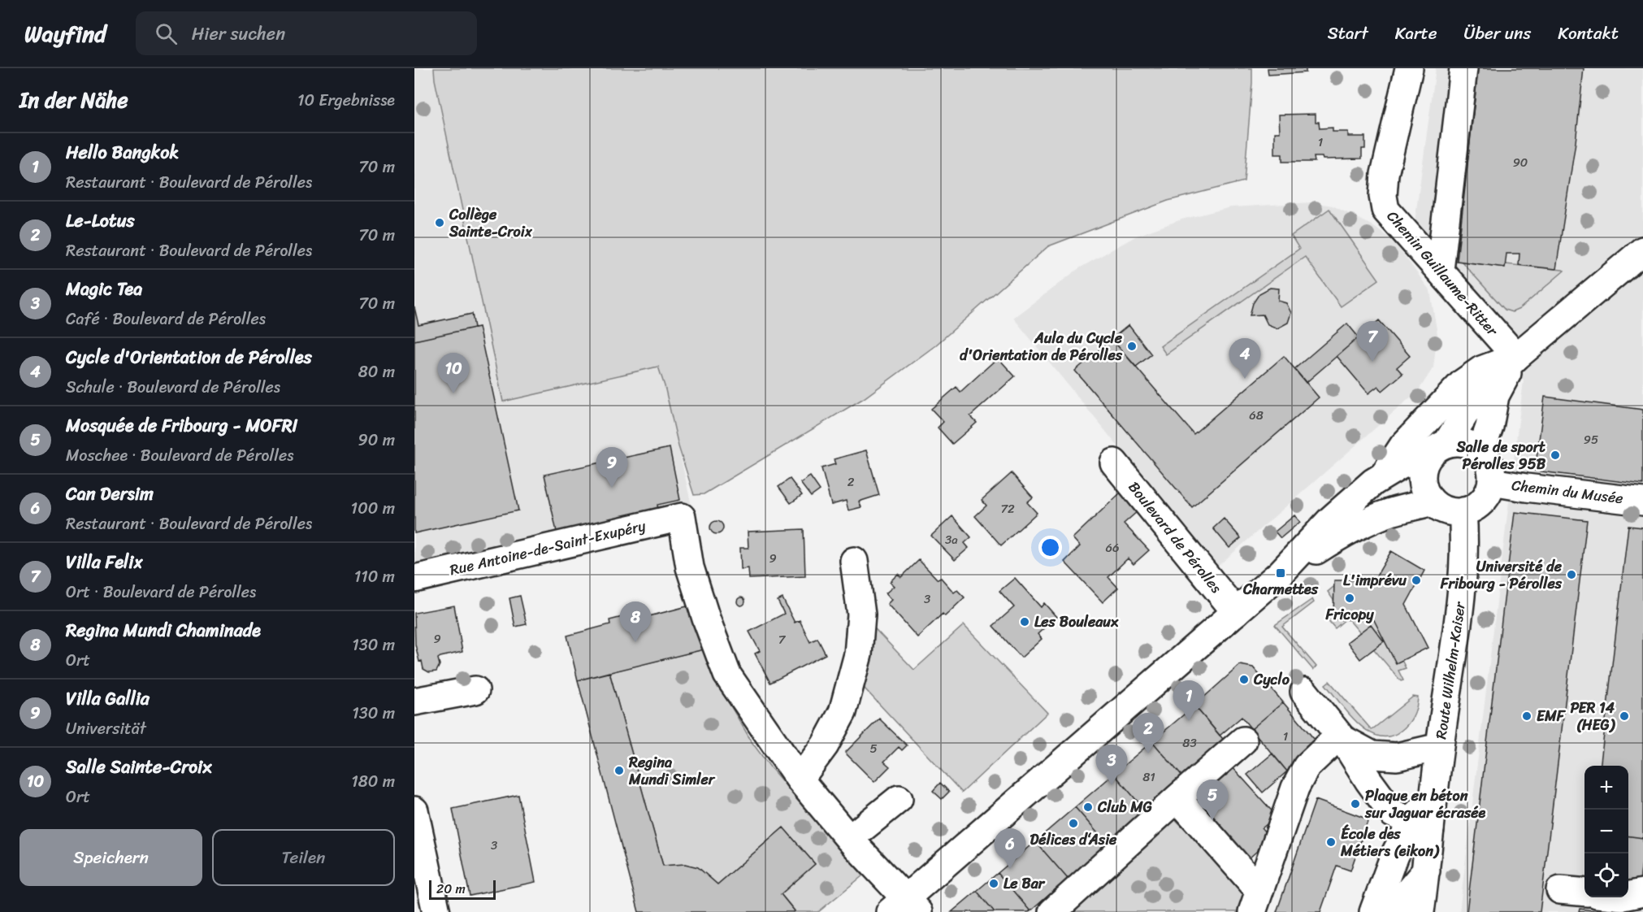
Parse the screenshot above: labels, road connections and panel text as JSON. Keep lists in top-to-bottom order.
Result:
{
  "streets": {
    "street": [
      "Chemin Guillaume-Ritter",
      "Chemin du Musée",
      "Boulevard de Pérolles",
      "Rue Antoine-de-Saint-Exupéry",
      "Route Wilhelm-Kaiser"
    ]
  },
  "crossings": [
    ["Chemin du Musée", "Route Wilhelm-Kaiser"]
  ],
  "places": {
    "other": [
      "Collège Sainte-Croix",
      "Aula du Cycle d'Orientation de Pérolles",
      "Salle de sport Pérolles 95B",
      "Université de Fribourg - Pérolles",
      "L'imprévu",
      "Fricopy",
      "Les Bouleaux",
      "Cyclo",
      "EMF",
      "PER 14 (HEG)",
      "Regina Mundi Simler",
      "Plaque en béton sur Jaguar écrasée",
      "Club MG",
      "Délices d‘Asie",
      "École des Métiers (eikon)",
      "Le Bar"
    ],
    "transit": ["Charmettes"]
  },
  "house_numbers": [
    "1",
    "90",
    "68",
    "95",
    "2",
    "72",
    "3a",
    "66",
    "9",
    "3",
    "9",
    "7",
    "1",
    "83",
    "5",
    "81",
    "3"
  ],
  "scale_bar": "20 m",
  "page": {
    "header": "Wayfind",
    "search": "Hier suchen",
    "nav": [
      "Start",
      "Karte",
      "Über uns",
      "Kontakt"
    ],
    "heading": ["In der Nähe", "10 Ergebnisse"],
    "list": [
      {
        "mark": "1",
        "name": "Hello Bangkok",
        "note": "Restaurant · Boulevard de Pérolles",
        "value": "70 m"
      },
      {
        "mark": "2",
        "name": "Le-Lotus",
        "note": "Restaurant · Boulevard de Pérolles",
        "value": "70 m"
      },
      {
        "mark": "3",
        "name": "Magic Tea",
        "note": "Café · Boulevard de Pérolles",
        "value": "70 m"
      },
      {
        "mark": "4",
        "name": "Cycle d'Orientation de Pérolles",
        "note": "Schule · Boulevard de Pérolles",
        "value": "80 m"
      },
      {
        "mark": "5",
        "name": "Mosquée de Fribourg - MOFRI",
        "note": "Moschee · Boulevard de Pérolles",
        "value": "90 m"
      },
      {
        "mark": "6",
        "name": "Can Dersim",
        "note": "Restaurant · Boulevard de Pérolles",
        "value": "100 m"
      },
      {
        "mark": "7",
        "name": "Villa Felix",
        "note": "Ort · Boulevard de Pérolles",
        "value": "110 m"
      },
      {
        "mark": "8",
        "name": "Regina Mundi Chaminade",
        "note": "Ort",
        "value": "130 m"
      },
      {
        "mark": "9",
        "name": "Villa Gallia",
        "note": "Universität",
        "value": "130 m"
      },
      {
        "mark": "10",
        "name": "Salle Sainte-Croix",
        "note": "Ort",
        "value": "180 m"
      }
    ],
    "pins": [
      "7",
      "4",
      "10",
      "9",
      "8",
      "1",
      "2",
      "3",
      "5",
      "6"
    ],
    "map_buttons": ["+", "−"],
    "buttons": ["Speichern", "Teilen"],
    "scale": "20 m"
  }
}
